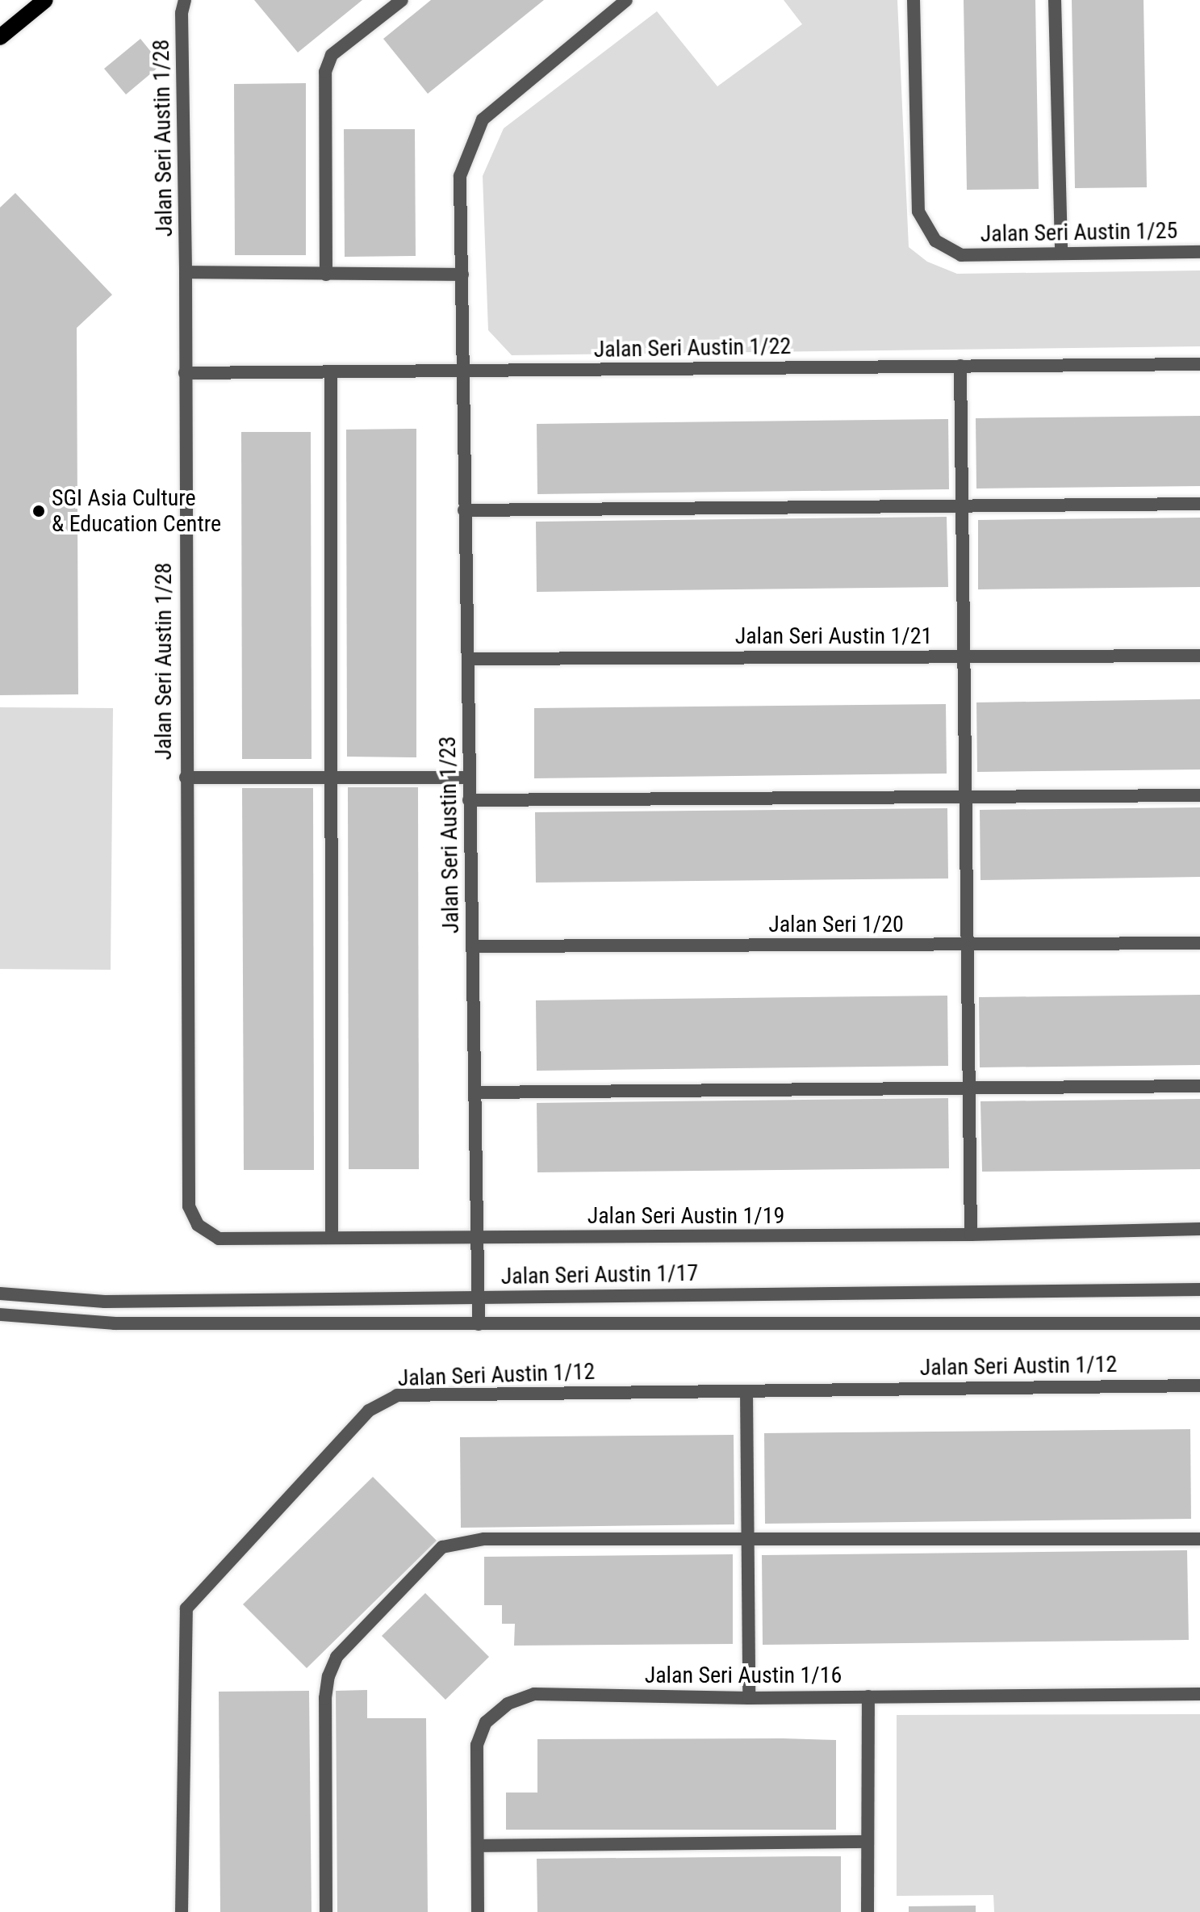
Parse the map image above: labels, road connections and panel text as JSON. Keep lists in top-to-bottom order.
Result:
{
  "streets": {
    "street": [
      "Jalan Seri Austin 1/28",
      "Jalan Seri Austin 1/25",
      "Jalan Seri Austin 1/22",
      "Jalan Seri Austin 1/21",
      "Jalan Seri Austin 1/23",
      "Jalan Seri 1/20",
      "Jalan Seri Austin 1/19",
      "Jalan Seri Austin 1/17",
      "Jalan Seri Austin 1/12",
      "Jalan Seri Austin 1/16"
    ]
  },
  "crossings": [
    ["Jalan Seri Austin 1/28", "Jalan Seri Austin 1/22"],
    ["Jalan Seri Austin 1/28", "Jalan Seri Austin 1/19"],
    ["Jalan Seri Austin 1/22", "Jalan Seri Austin 1/23"],
    ["Jalan Seri Austin 1/21", "Jalan Seri Austin 1/23"],
    ["Jalan Seri Austin 1/23", "Jalan Seri 1/20"],
    ["Jalan Seri Austin 1/23", "Jalan Seri Austin 1/19"],
    ["Jalan Seri Austin 1/23", "Jalan Seri Austin 1/17"]
  ],
  "places": ["SGI Asia Culture & Education Centre"]
}
